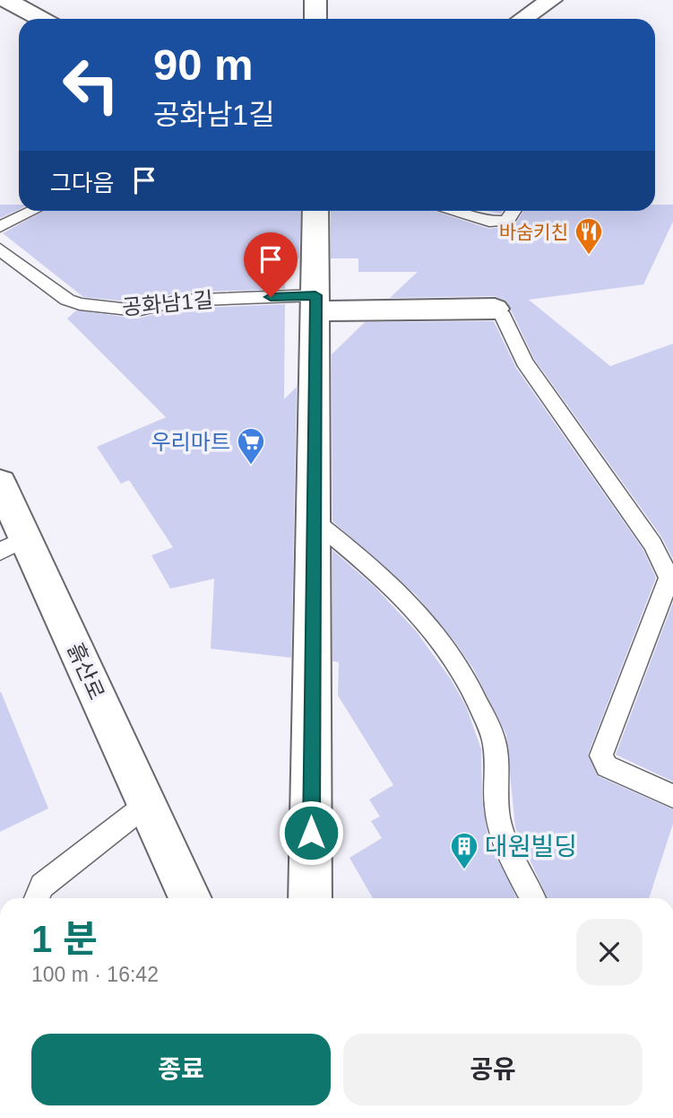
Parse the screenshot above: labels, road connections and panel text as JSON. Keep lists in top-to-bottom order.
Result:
{
  "streets": {
    "street": ["흙산로"],
    "lane": ["공화남1길"]
  },
  "places": {
    "restaurant": ["바숨키친"],
    "supermarket": ["우리마트"],
    "building": ["대원빌딩"]
  },
  "page": {
    "turn": ["90 m", "공화남1길"],
    "then": "그다음",
    "heading": ["1 분", "100 m · 16:42"],
    "buttons": ["종료", "공유"]
  }
}
